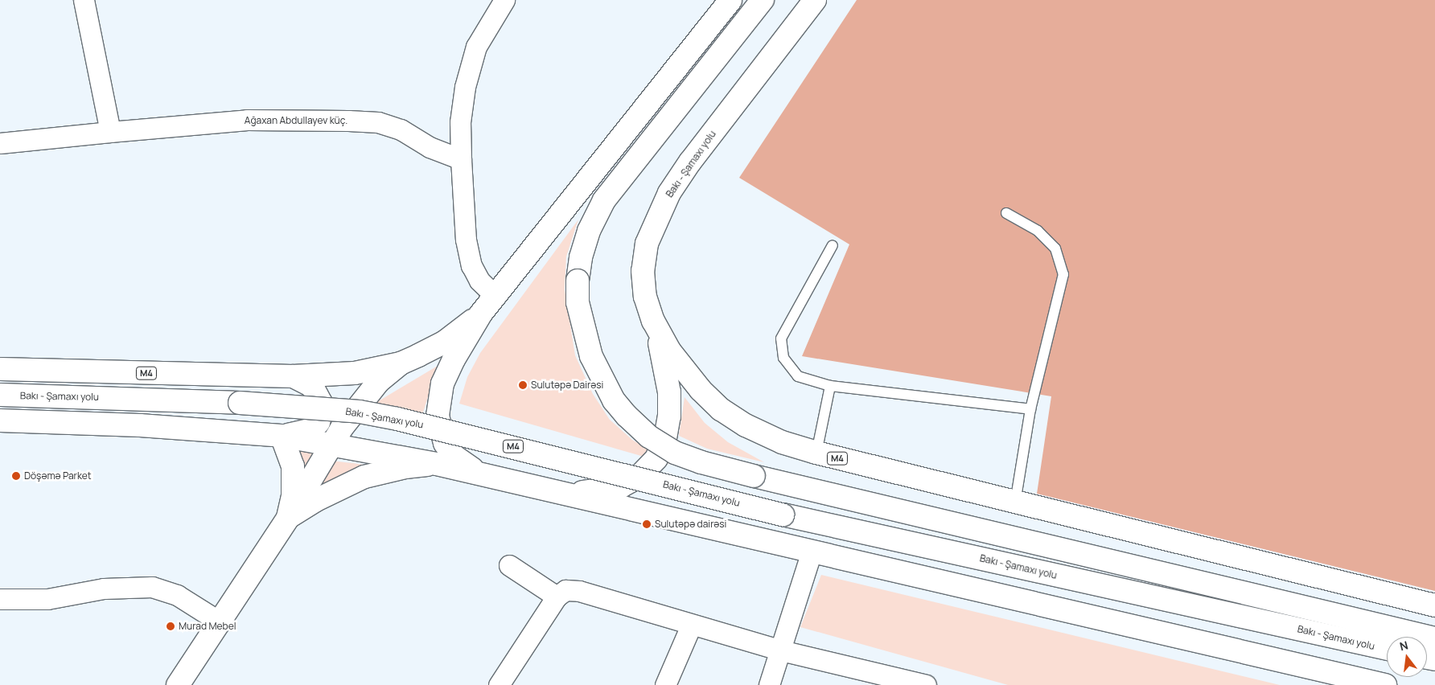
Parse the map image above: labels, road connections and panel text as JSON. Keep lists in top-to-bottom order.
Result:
{
  "streets": {
    "main road": ["Bakı - Şamaxı yolu", "M4"],
    "street": ["Ağaxan Abdullayev küç."]
  },
  "places": [
    "Sulutəpə Dairəsi",
    "Döşəmə Parket",
    "Sulutəpə dairəsi",
    "Murad Mebel"
  ],
  "north": "top"
}
